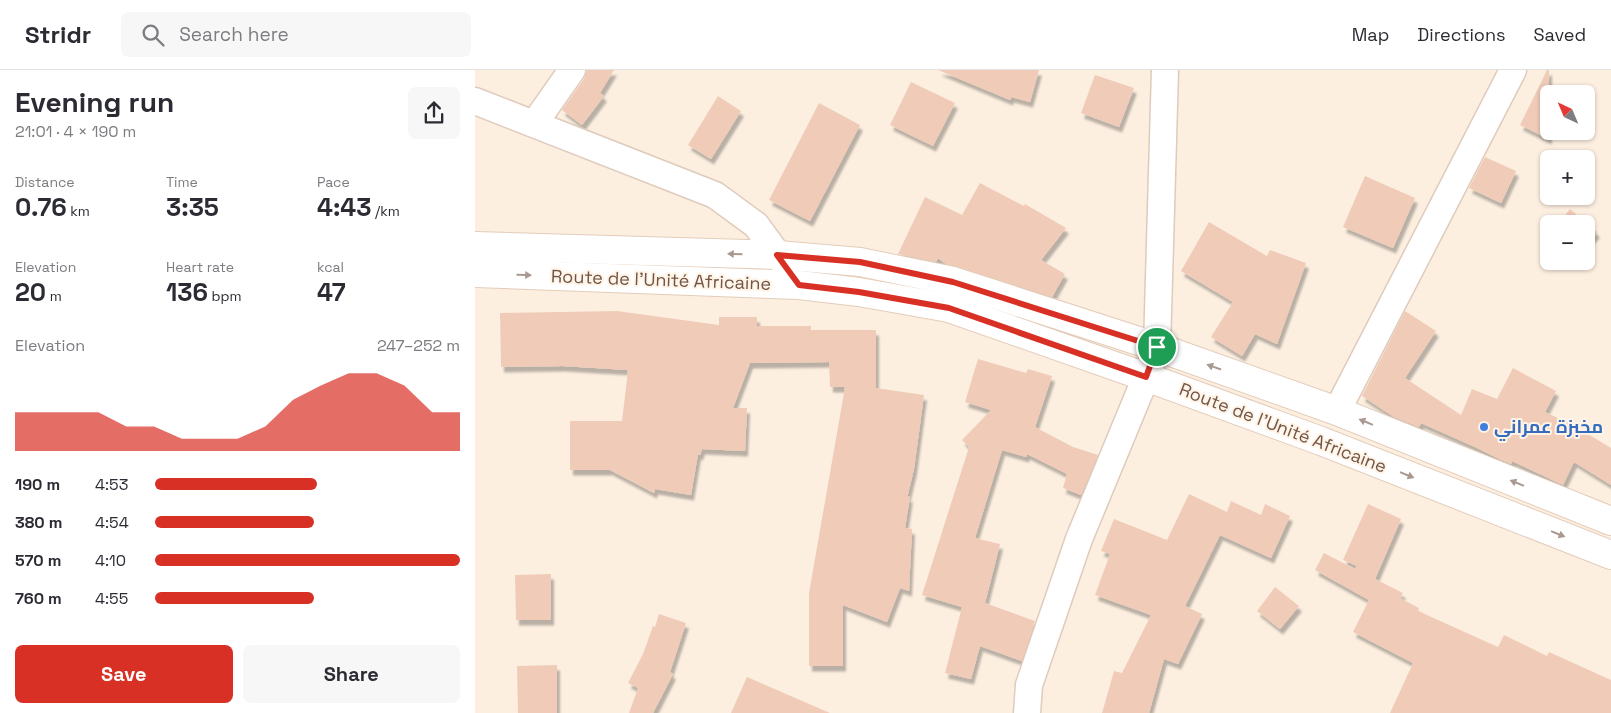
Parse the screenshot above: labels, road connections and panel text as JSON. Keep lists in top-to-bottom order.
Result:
{
  "streets": {
    "main road": ["Route de l'Unité Africaine"]
  },
  "places": ["مخبزة عمراني"],
  "north": "top left",
  "page": {
    "header": "Stridr",
    "search": "Search here",
    "nav": ["Map", "Directions", "Saved"],
    "heading": ["Evening run", "21:01 · 4 × 190 m"],
    "map_buttons": ["+", "−"],
    "stats": [
      ["Distance", "0.76 km"],
      ["Time", "3:35"],
      ["Pace", "4:43 /km"],
      ["Elevation", "20 m"],
      ["Heart rate", "136 bpm"],
      ["kcal", "47"]
    ],
    "chart": ["Elevation", "247–252 m"],
    "list": [
      {
        "name": "190 m",
        "note": "4:53"
      },
      {
        "name": "380 m",
        "note": "4:54"
      },
      {
        "name": "570 m",
        "note": "4:10"
      },
      {
        "name": "760 m",
        "note": "4:55"
      }
    ],
    "buttons": ["Save", "Share"]
  }
}
